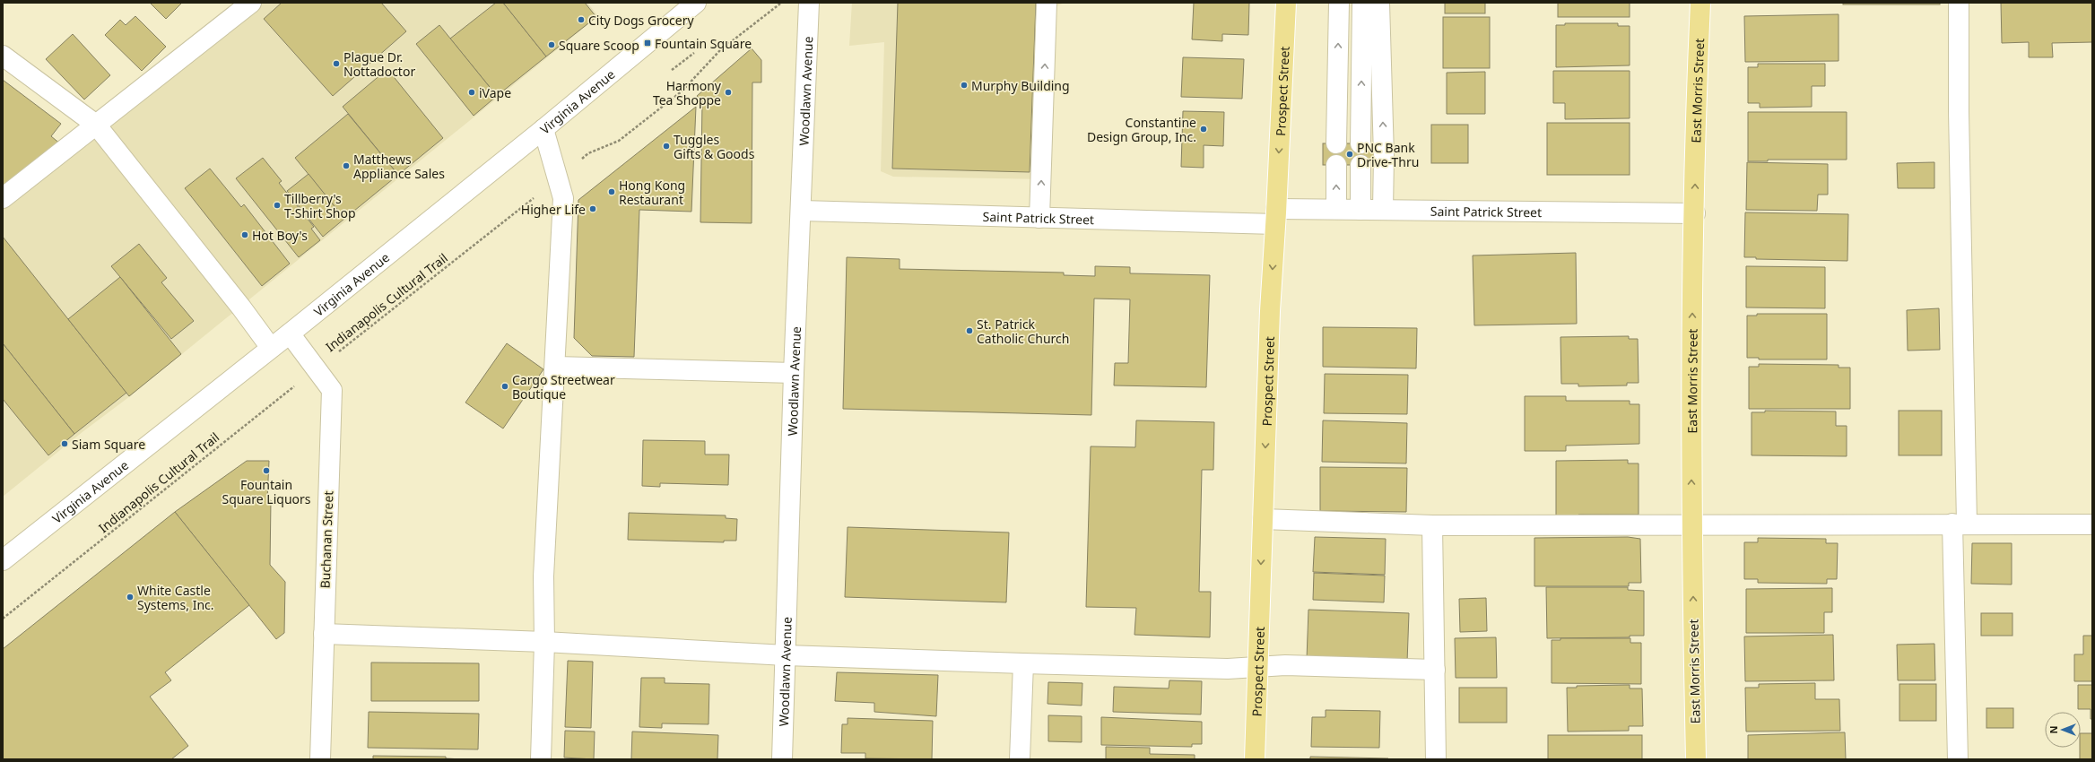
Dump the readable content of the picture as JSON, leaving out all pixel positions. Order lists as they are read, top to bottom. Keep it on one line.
{"streets":{"main road":["Prospect Street","East Morris Street"],"street":["Woodlawn Avenue","Virginia Avenue","Saint Patrick Street","Buchanan Street"],"path":["Indianapolis Cultural Trail"]},"crossings":[["Woodlawn Avenue","Saint Patrick Street"],["Prospect Street","Saint Patrick Street"],["East Morris Street","Saint Patrick Street"],["Virginia Avenue","Buchanan Street"],["Indianapolis Cultural Trail","Buchanan Street"]],"one_way":["Prospect Street","East Morris Street"],"places":{"other":["City Dogs Grocery","Square Scoop","Plague Dr. Nottadoctor","Murphy Building","iVape","Harmony Tea Shoppe","Constantine Design Group, Inc.","Tuggles Gifts & Goods","PNC Bank Drive-Thru","Matthews Appliance Sales","Hong Kong Restaurant","Tillberry's T-Shirt Shop","Higher Life","Hot Boy's","St. Patrick Catholic Church","Cargo Streetwear Boutique","Siam Square","Fountain Square Liquors","White Castle Systems, Inc."],"transit":["Fountain Square"]},"north":"left"}
